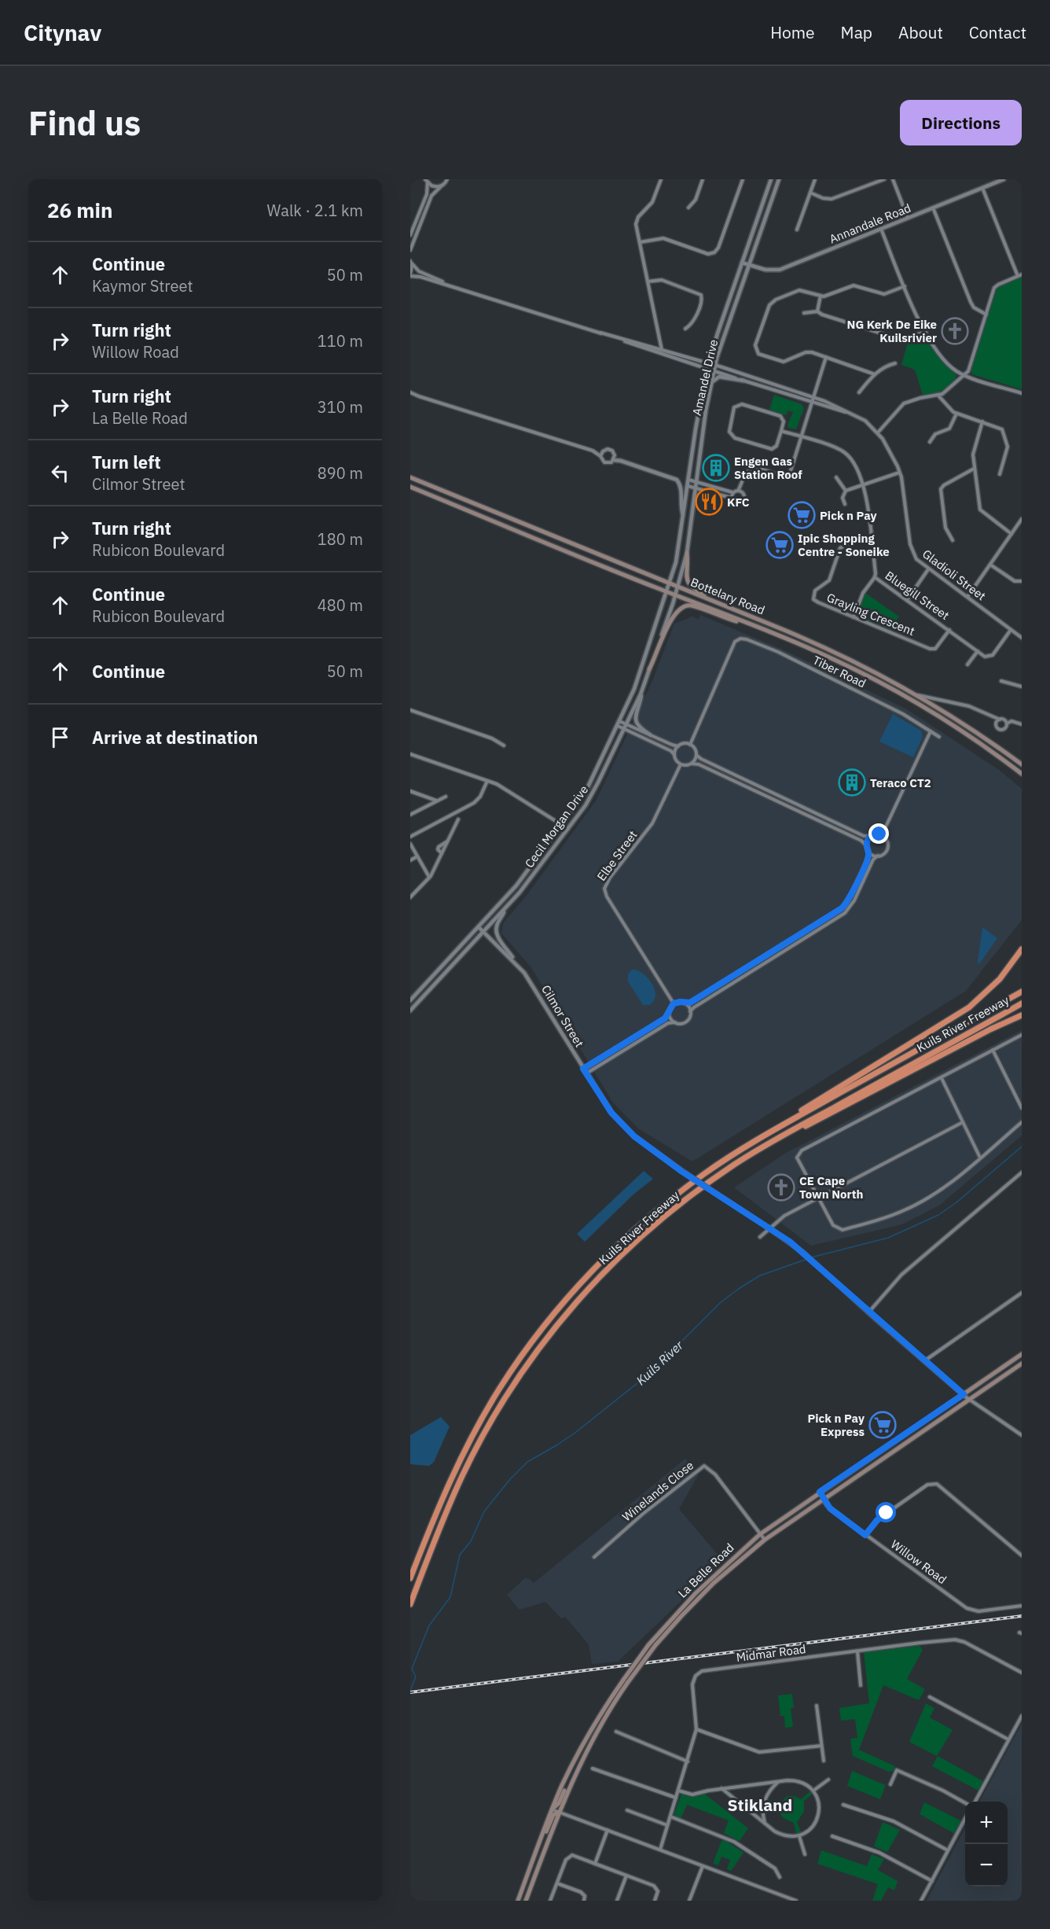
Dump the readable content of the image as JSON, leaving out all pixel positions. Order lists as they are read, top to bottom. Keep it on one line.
{"streets":{"highway":["Kuils River Freeway"],"main road":["Bottelary Road","La Belle Road"],"street":["Annandale Road","Amandel Drive","Gladioli Street","Bluegill Street","Grayling Crescent","Tiber Road","Cecil Morgan Drive","Elbe Street","Cilmor Street","Winelands Close","Willow Road","Midmar Road"]},"crossings":[["Annandale Road","Amandel Drive"],["Amandel Drive","Gladioli Street"],["Amandel Drive","Bottelary Road"],["Amandel Drive","Cecil Morgan Drive"],["Bluegill Street","Grayling Crescent"],["Bottelary Road","Cecil Morgan Drive"],["Tiber Road","Elbe Street"],["Cecil Morgan Drive","Cilmor Street"],["Cilmor Street","La Belle Road"],["Winelands Close","La Belle Road"],["Willow Road","La Belle Road"]],"districts":["Stikland"],"water":["Kuils River"],"places":{"church":["NG Kerk De Eike Kuilsrivier","CE Cape Town North"],"building":["Engen Gas Station Roof","Teraco CT2"],"restaurant":["KFC"],"supermarket":["Pick n Pay","Ipic Shopping Centre - Soneike","Pick n Pay Express"]},"page":{"header":"Citynav","nav":["Home","Map","About","Contact"],"buttons":"Directions","title":"Find us","heading":["26 min","Walk · 2.1 km"],"list":[["Continue","Kaymor Street","50 m"],["Turn right","Willow Road","110 m"],["Turn right","La Belle Road","310 m"],["Turn left","Cilmor Street","890 m"],["Turn right","Rubicon Boulevard","180 m"],["Continue","Rubicon Boulevard","480 m"],["Continue","50 m"],"Arrive at destination"],"map_buttons":["+","−"]}}
